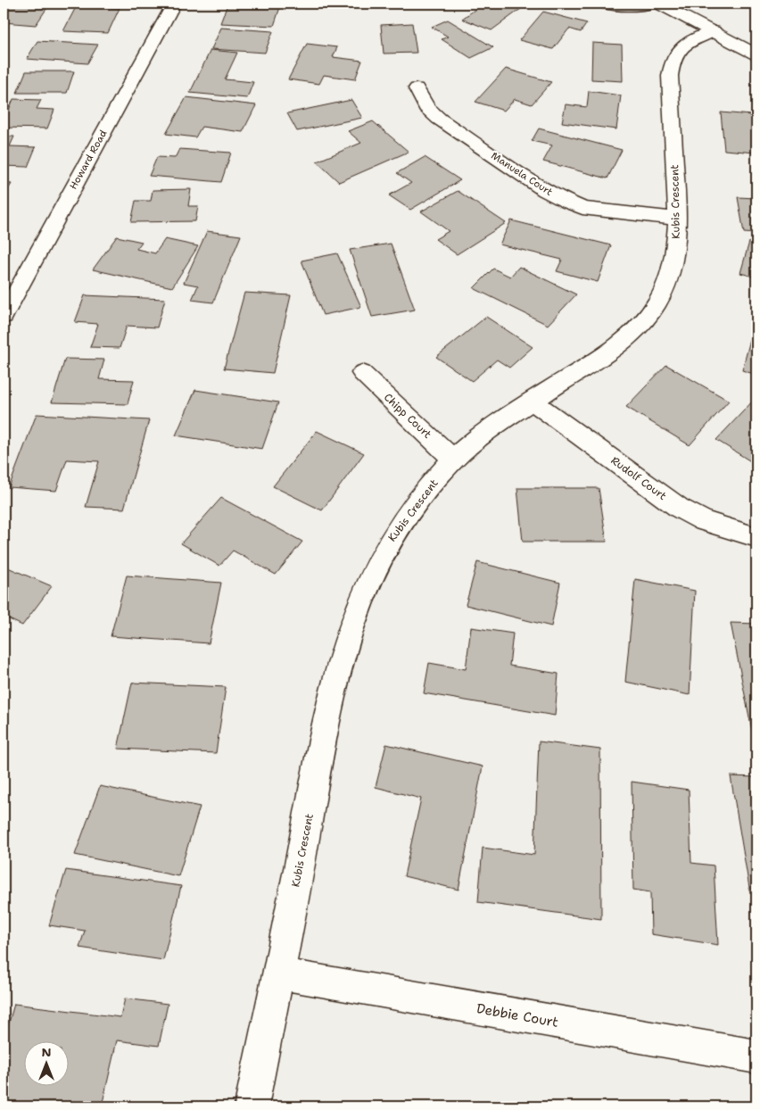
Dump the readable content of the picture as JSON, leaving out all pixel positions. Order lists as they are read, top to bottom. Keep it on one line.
{"streets":{"street":["Howard Road","Manuela Court","Kubis Crescent","Chipp Court","Rudolf Court","Debbie Court"]},"crossings":[["Manuela Court","Kubis Crescent"],["Kubis Crescent","Chipp Court"],["Kubis Crescent","Rudolf Court"],["Kubis Crescent","Debbie Court"]],"north":"top"}
